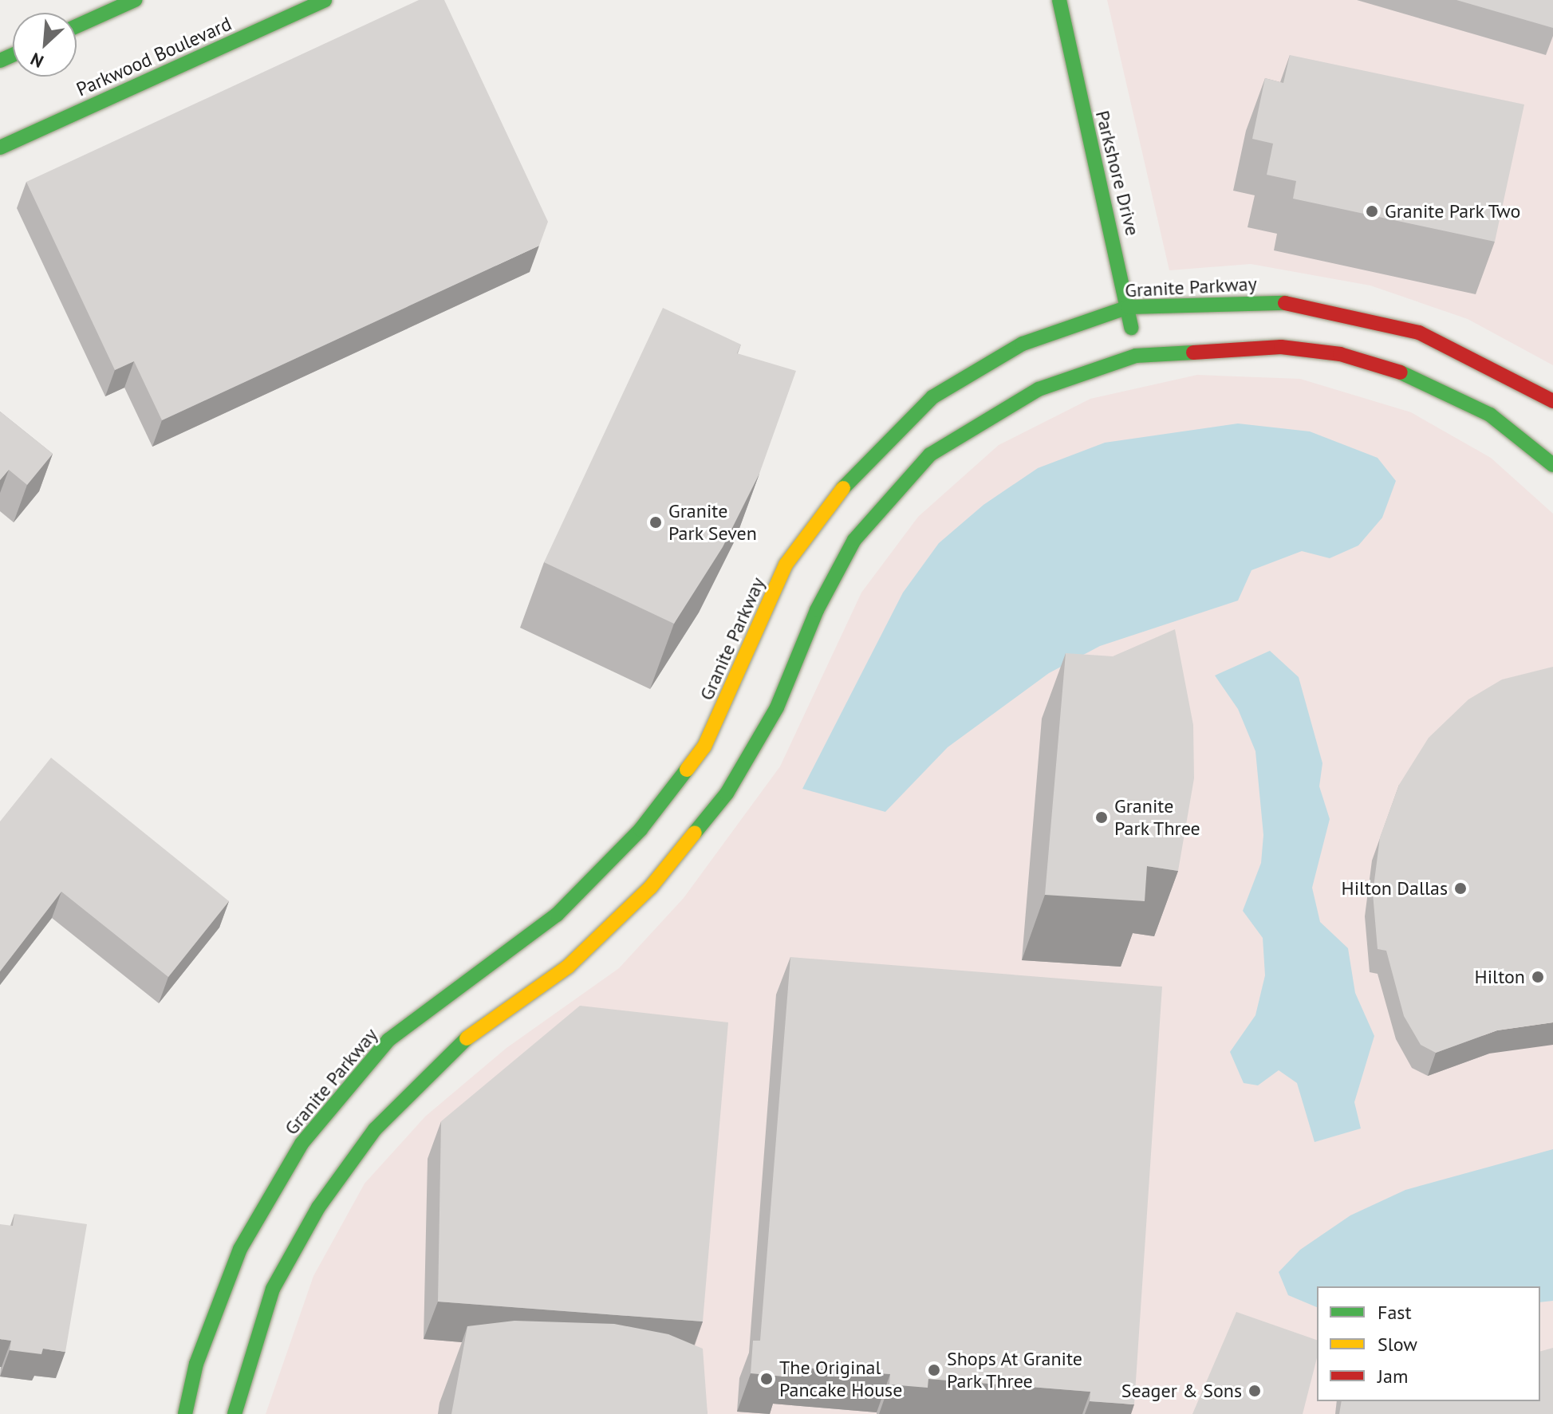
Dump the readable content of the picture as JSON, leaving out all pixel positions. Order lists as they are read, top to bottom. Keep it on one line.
{"streets":{"street":["Parkwood Boulevard","Parkshore Drive","Granite Parkway"]},"crossings":[["Parkshore Drive","Granite Parkway"]],"places":["Granite Park Two","Granite Park Seven","Granite Park Three","Hilton Dallas","Hilton","Shops At Granite Park Three","The Original Pancake House","Seager & Sons"],"legend":["Fast","Slow","Jam"],"north":"bottom left"}
